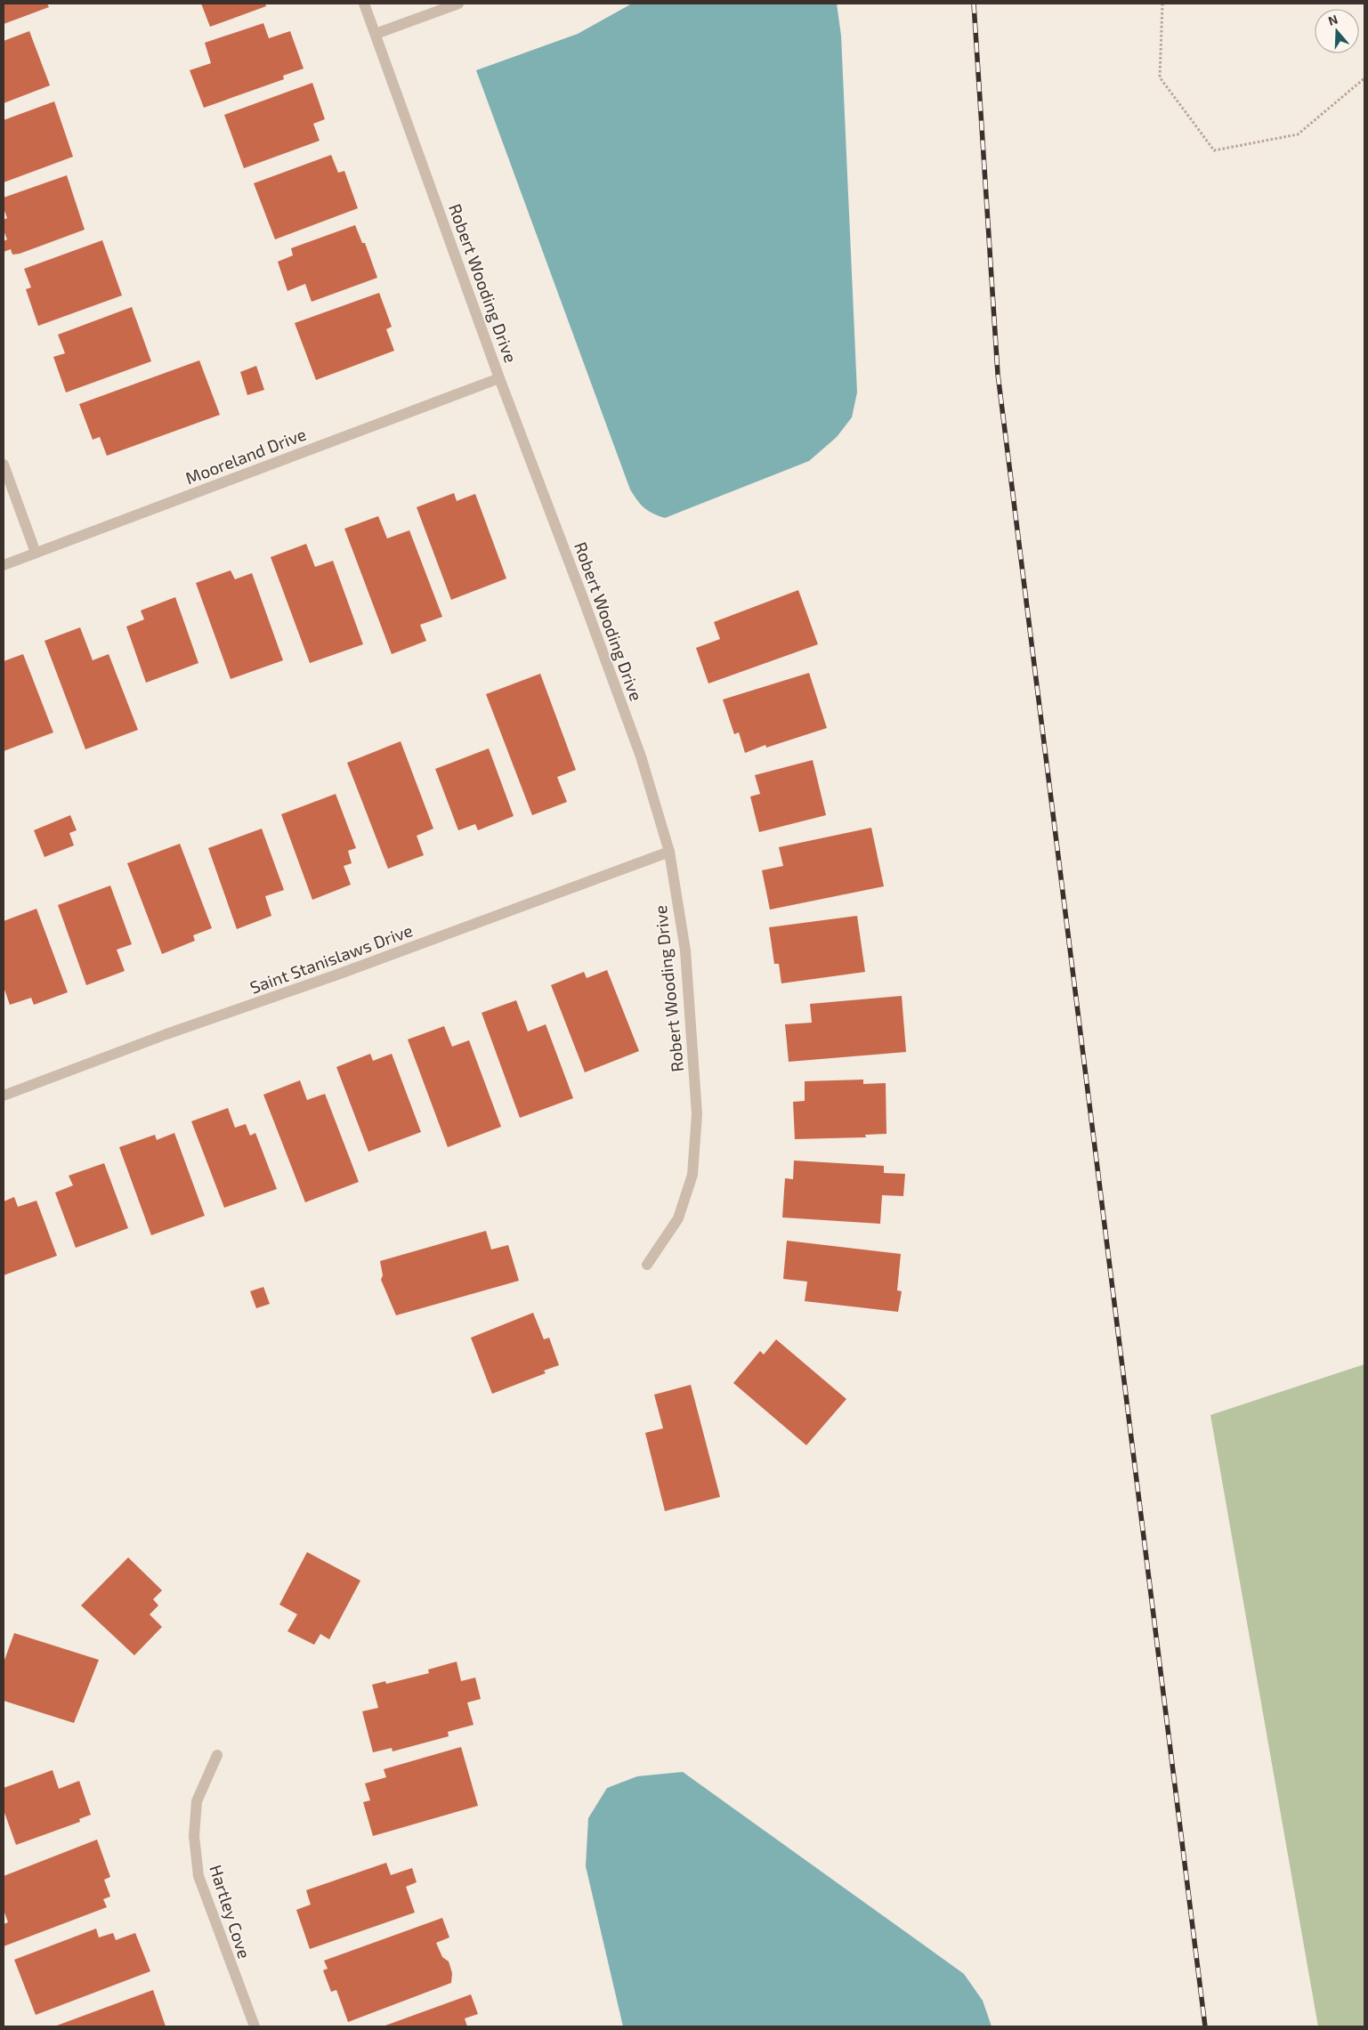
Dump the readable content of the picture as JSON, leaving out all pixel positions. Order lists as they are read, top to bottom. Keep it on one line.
{"streets":{"street":["Robert Wooding Drive","Mooreland Drive","Saint Stanislaws Drive","Hartley Cove"]},"crossings":[["Robert Wooding Drive","Mooreland Drive"],["Robert Wooding Drive","Saint Stanislaws Drive"]],"north":"top"}
